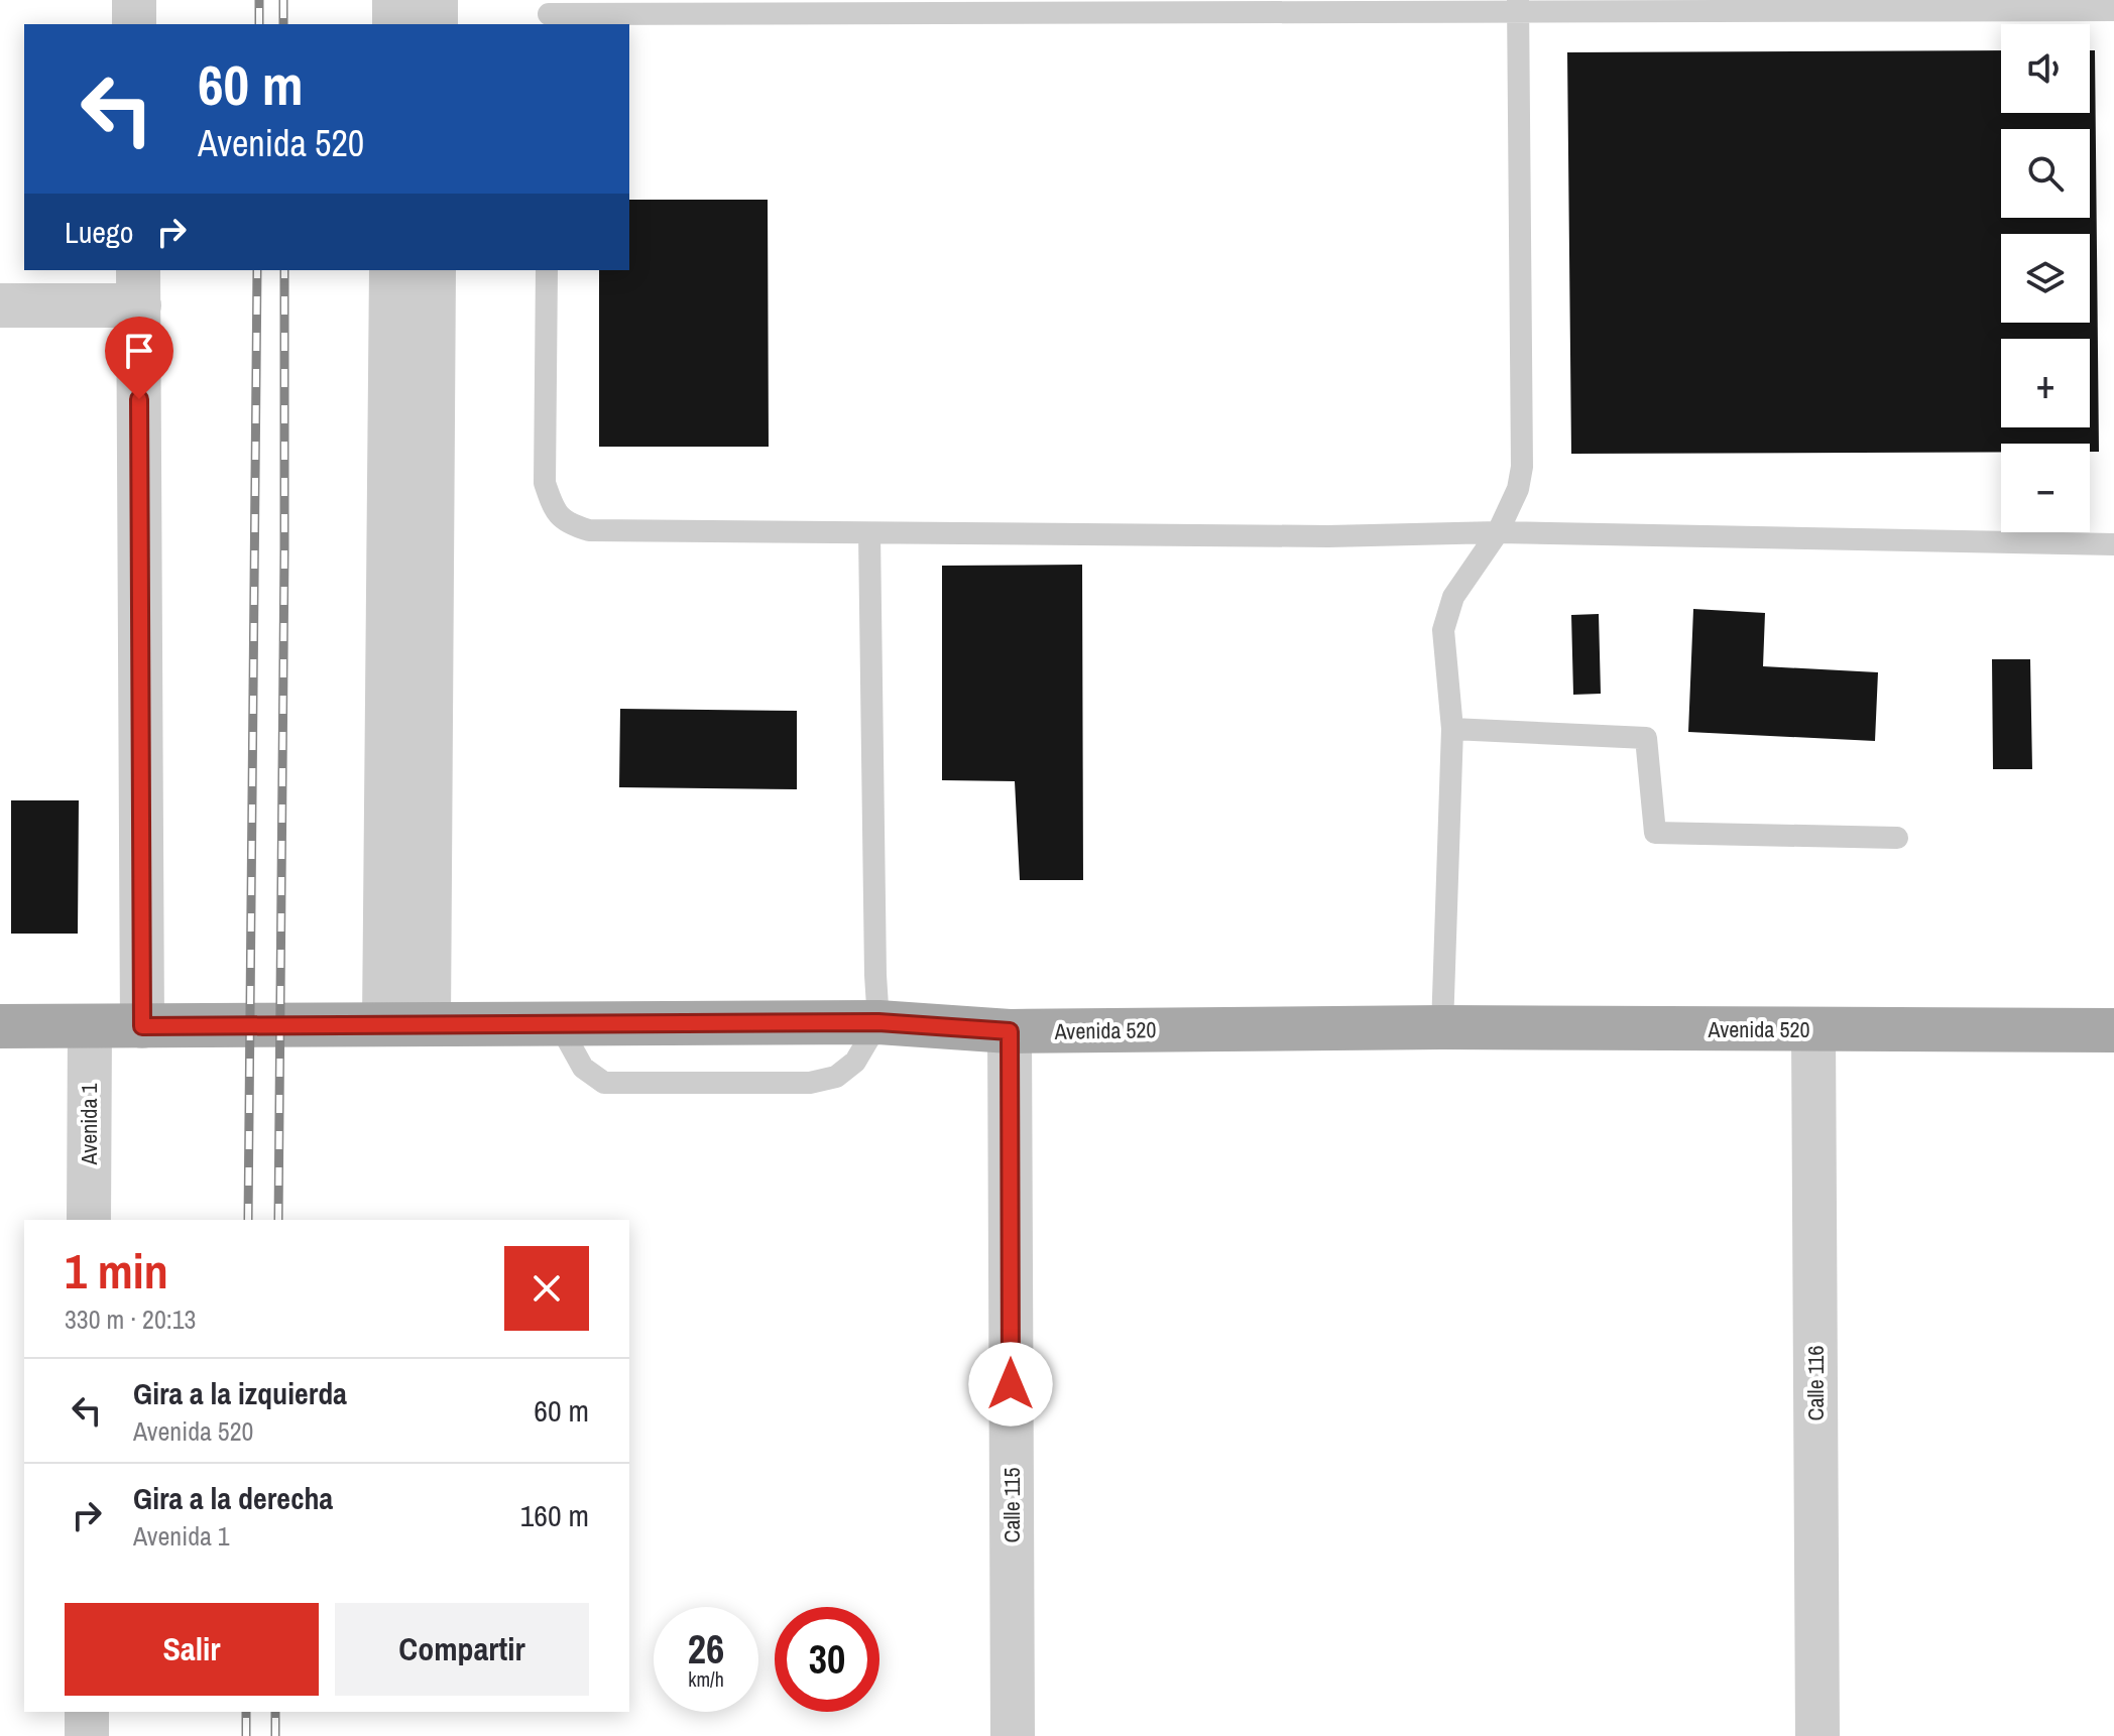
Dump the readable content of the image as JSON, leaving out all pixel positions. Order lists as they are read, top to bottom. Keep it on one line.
{"streets":{"main road":["Avenida 520"],"street":["Avenida 1","Calle 116","Calle 115"]},"crossings":[["Avenida 520","Avenida 1"],["Avenida 520","Calle 116"],["Avenida 520","Calle 115"]],"page":{"map_buttons":["+","−"],"turn":["60 m","Avenida 520"],"then":"Luego","heading":["1 min","330 m · 20:13"],"list":[{"name":"Gira a la izquierda","note":"Avenida 520","value":"60 m"},{"name":"Gira a la derecha","note":"Avenida 1","value":"160 m"}],"buttons":["Salir","Compartir"],"speed":"26 km/h","limit":"30"}}
